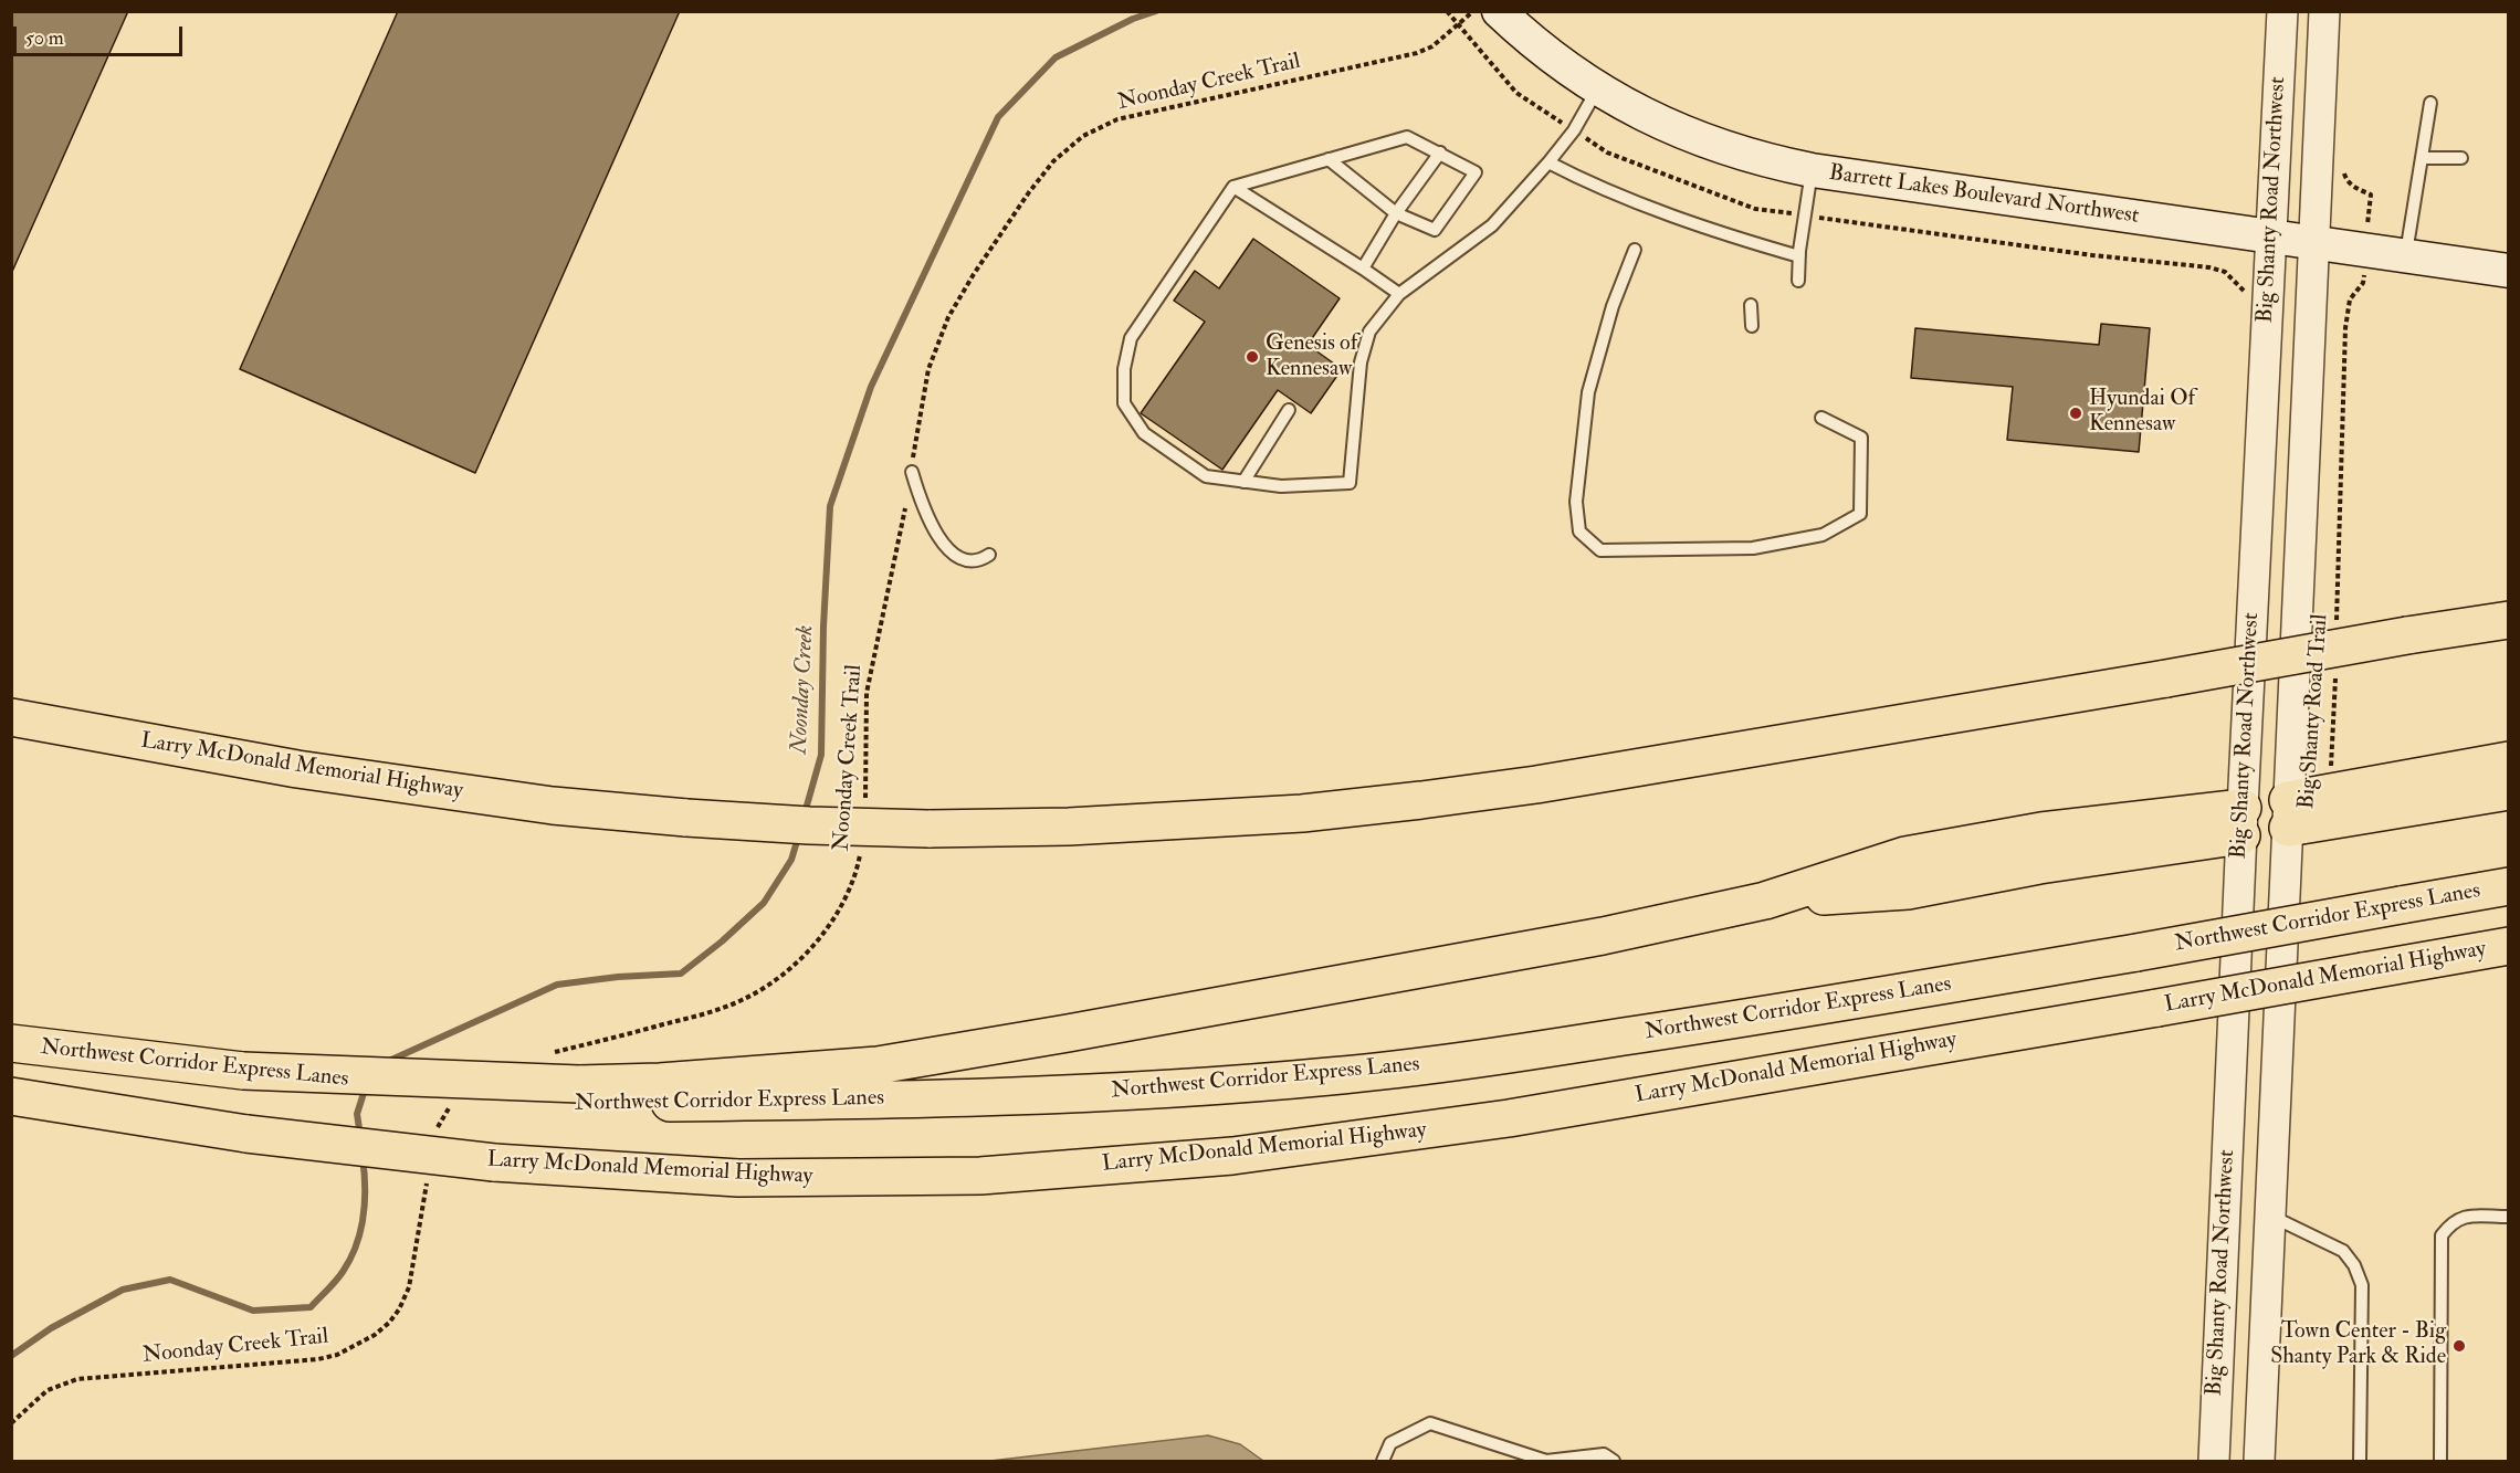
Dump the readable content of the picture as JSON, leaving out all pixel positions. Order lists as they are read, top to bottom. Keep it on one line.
{"streets":{"highway":["Larry McDonald Memorial Highway","Northwest Corridor Express Lanes"],"main road":["Barrett Lakes Boulevard Northwest"],"street":["Big Shanty Road Northwest"],"path":["Noonday Creek Trail","Big Shanty Road Trail"]},"crossings":[["Barrett Lakes Boulevard Northwest","Big Shanty Road Northwest"]],"water":["Noonday Creek"],"places":["Genesis of Kennesaw","Hyundai Of Kennesaw","Town Center - Big Shanty Park & Ride"],"scale_bar":"50 m"}
